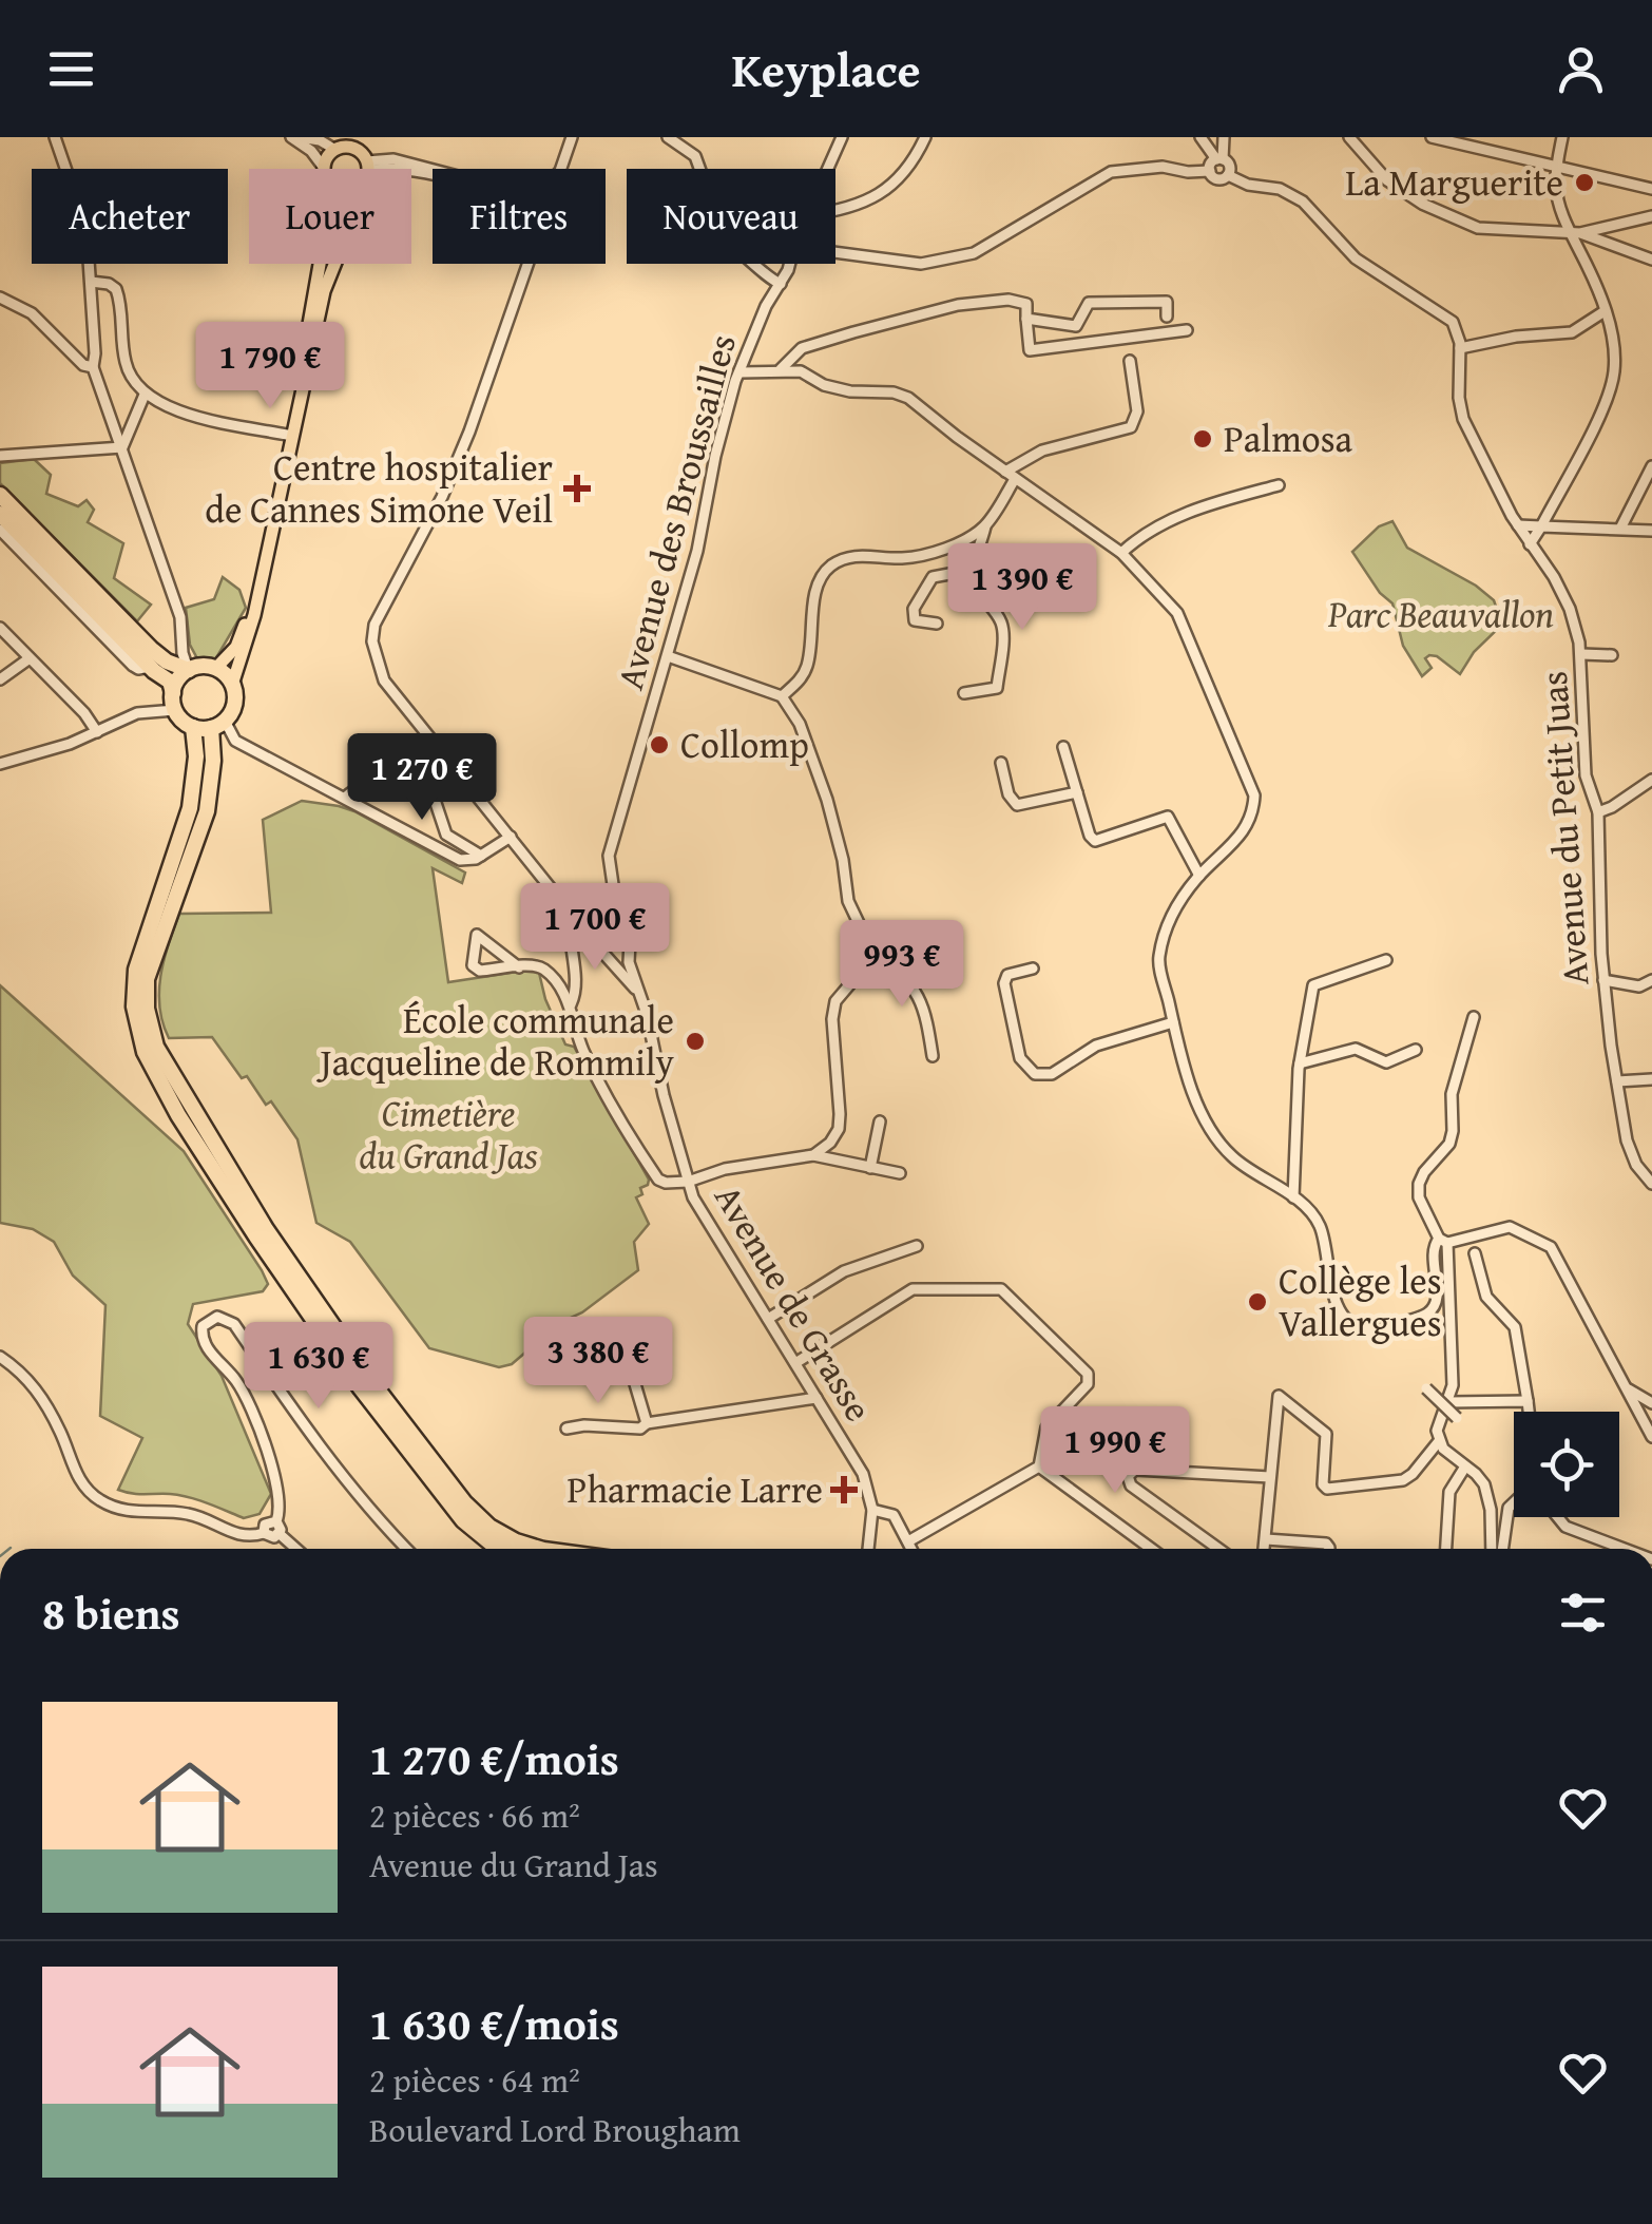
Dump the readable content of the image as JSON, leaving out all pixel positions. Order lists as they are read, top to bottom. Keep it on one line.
{"streets":{"street":["Avenue des Broussailles","Avenue du Petit Juas","Avenue de Grasse"]},"crossings":[["Avenue des Broussailles","Avenue de Grasse"]],"parks":["Parc Beauvallon","Cimetière du Grand Jas"],"places":{"other":["La Marguerite","Palmosa","Collomp","École communale Jacqueline de Rommily","Collège les Vallergues"],"health":["Centre hospitalier de Cannes Simone Veil","Pharmacie Larre"]},"page":{"header":"Keyplace","chip":["Acheter","Louer","Filtres","Nouveau"],"price":["1 790 €","1 390 €","1 270 €","1 700 €","993 €","3 380 €","1 630 €","1 990 €"],"heading":"8 biens","list":[{"name":"1 270 €/mois","note":"2 pièces · 66 m² · Avenue du Grand Jas"},{"name":"1 630 €/mois","note":"2 pièces · 64 m² · Boulevard Lord Brougham"}]}}
